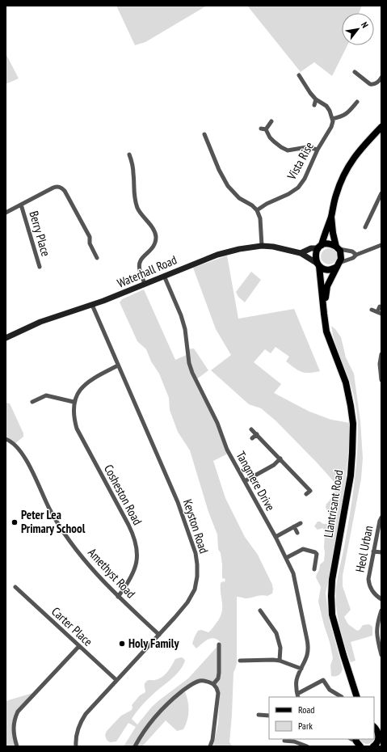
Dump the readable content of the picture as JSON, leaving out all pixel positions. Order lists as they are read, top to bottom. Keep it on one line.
{"streets":{"main road":["Llantrisant Road"],"street":["Vista Rise","Berry Place","Waterhall Road","Tangmere Drive","Cosheston Road","Keyston Road","Heol Urban","Amethyst Road","Carter Place"]},"crossings":[["Waterhall Road","Tangmere Drive"],["Waterhall Road","Llantrisant Road"],["Waterhall Road","Keyston Road"],["Cosheston Road","Amethyst Road"],["Keyston Road","Amethyst Road"],["Keyston Road","Carter Place"]],"places":["Peter Lea Primary School","Holy Family"],"legend":["Road","Park"],"north":"top right"}
